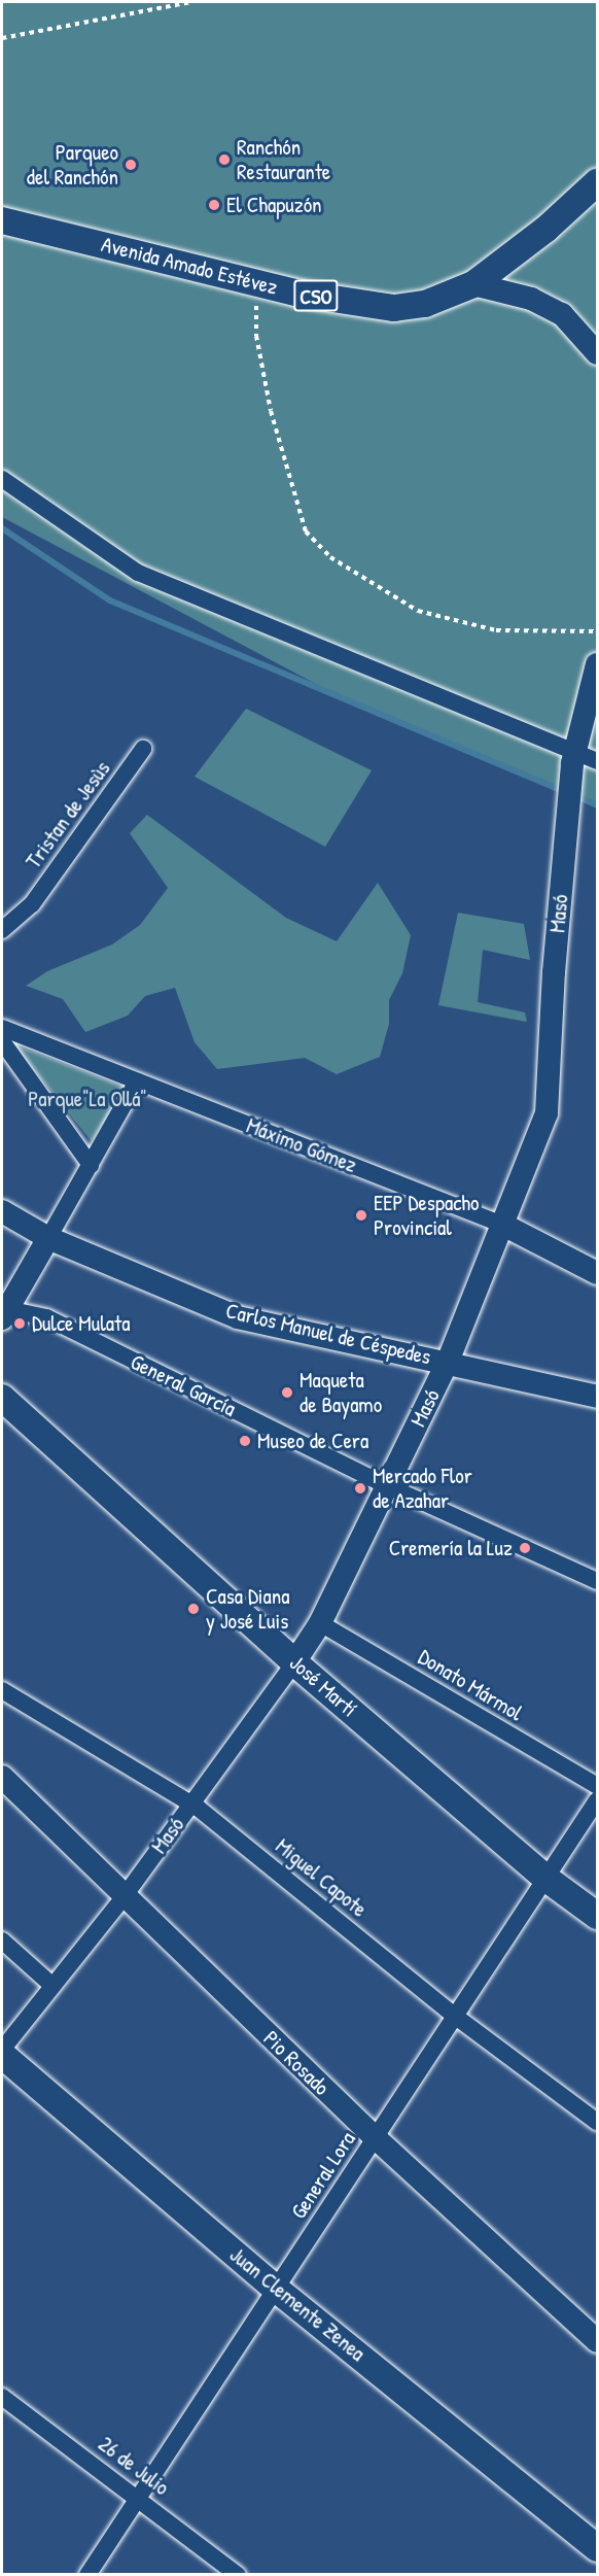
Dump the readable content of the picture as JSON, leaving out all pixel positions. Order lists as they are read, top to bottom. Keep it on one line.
{"streets":{"main road":["Avenida Amado Estévez","CSO","José Martí","Juan Clemente Zenea"],"street":["Tristan de Jesùs","Masó","Máximo Gómez","Carlos Manuel de Céspedes","General García","Donato Mármol","Miguel Capote","Pio Rosado","General Lora","26 de Julio"]},"crossings":[["Masó","Máximo Gómez"],["Masó","Carlos Manuel de Céspedes"],["Masó","General García"],["Masó","Donato Mármol"],["Masó","José Martí"],["Masó","Miguel Capote"],["Masó","Pio Rosado"],["José Martí","General Lora"],["Miguel Capote","General Lora"],["Pio Rosado","General Lora"],["General Lora","Juan Clemente Zenea"],["General Lora","26 de Julio"]],"parks":["Parque\"La Ollá\""],"places":["Ranchón Restaurante","Parqueo del Ranchón","El Chapuzón","EEP Despacho Provincial","Dulce Mulata","Maqueta de Bayamo","Museo de Cera","Mercado Flor de Azahar","Cremería la Luz","Casa Diana y José Luis"]}
